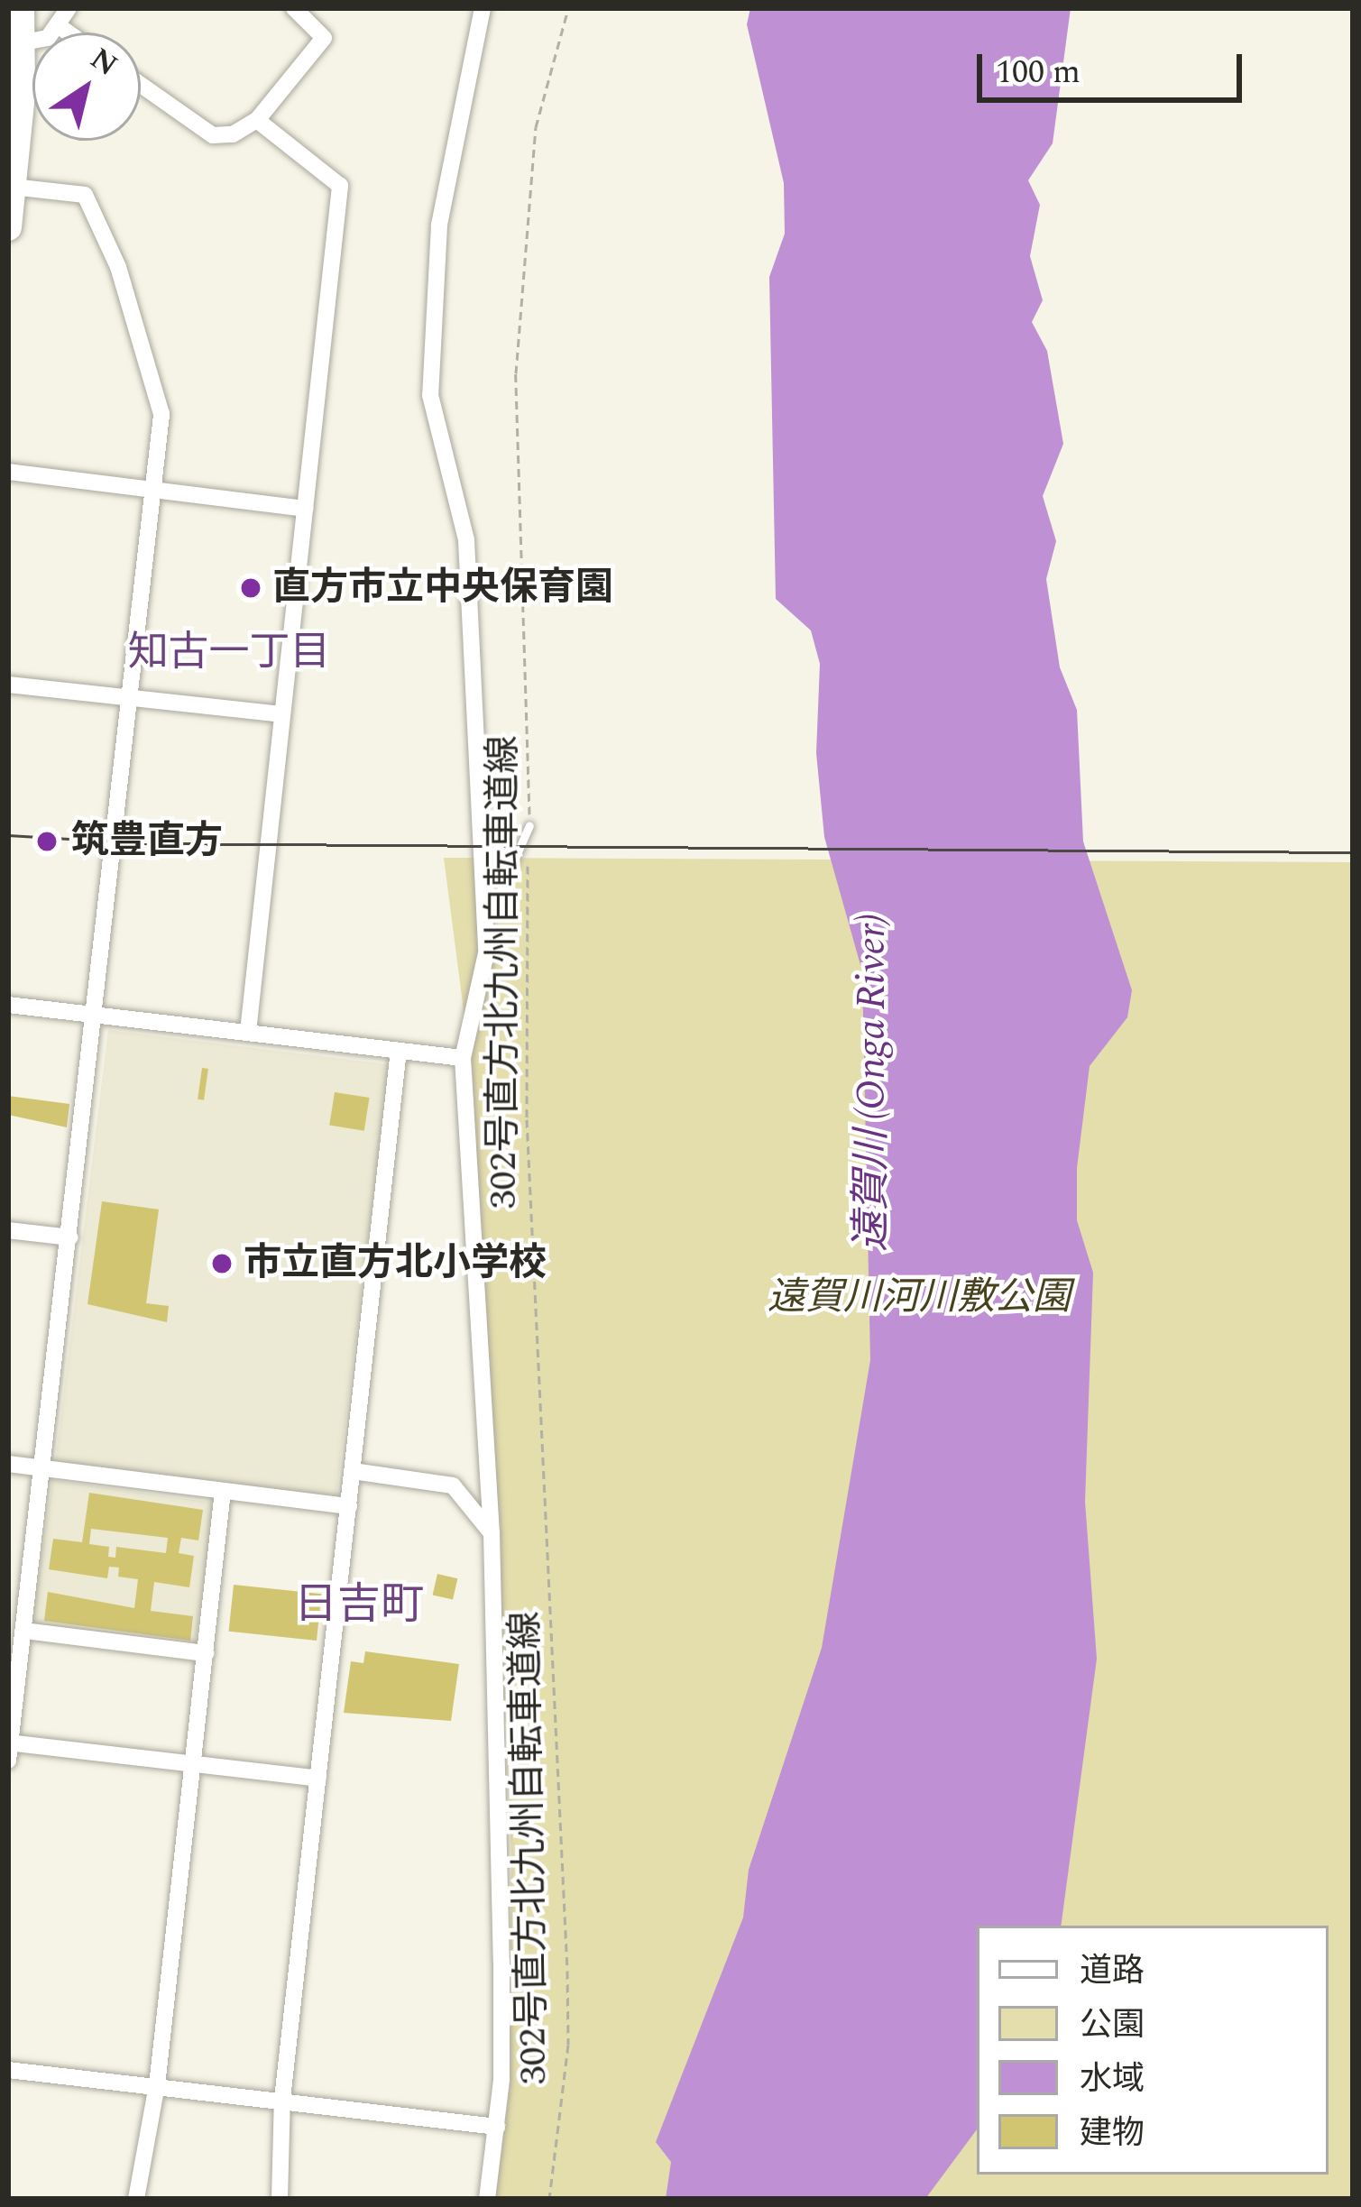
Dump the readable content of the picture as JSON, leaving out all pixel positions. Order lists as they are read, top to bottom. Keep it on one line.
{"streets":{"path":["302号直方北九州自転車道線"]},"districts":["知古一丁目","日吉町"],"water":["遠賀川 (Onga River)"],"parks":["遠賀川河川敷公園"],"places":["直方市立中央保育園","筑豊直方","市立直方北小学校"],"legend":["道路","公園","水域","建物"],"scale_bar":"100 m","north":"top right"}
